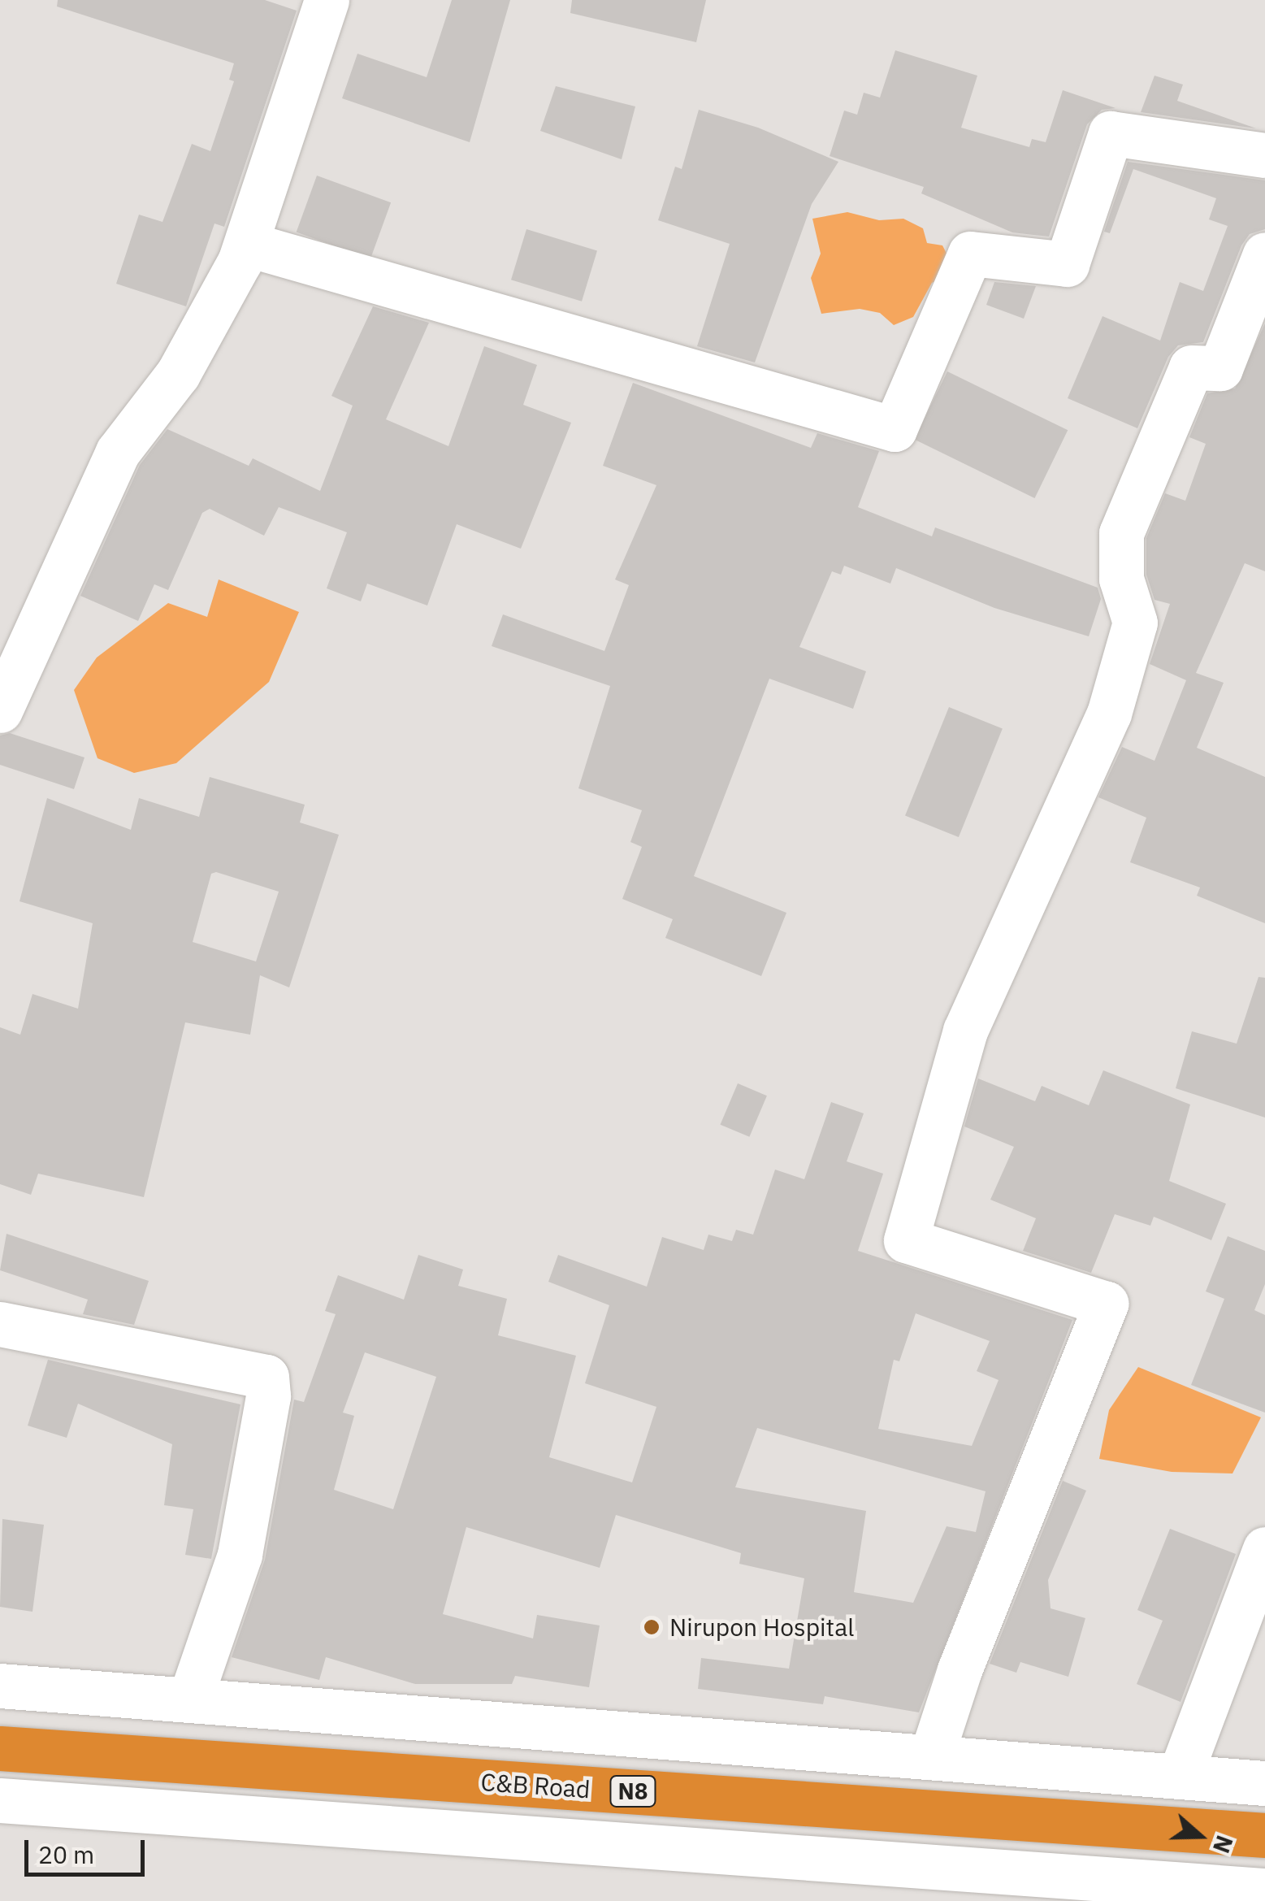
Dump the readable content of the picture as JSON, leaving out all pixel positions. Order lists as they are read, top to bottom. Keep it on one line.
{"streets":{"highway":["C&B Road","N8"]},"places":["Nirupon Hospital"],"scale_bar":"20 m","north":"right"}
